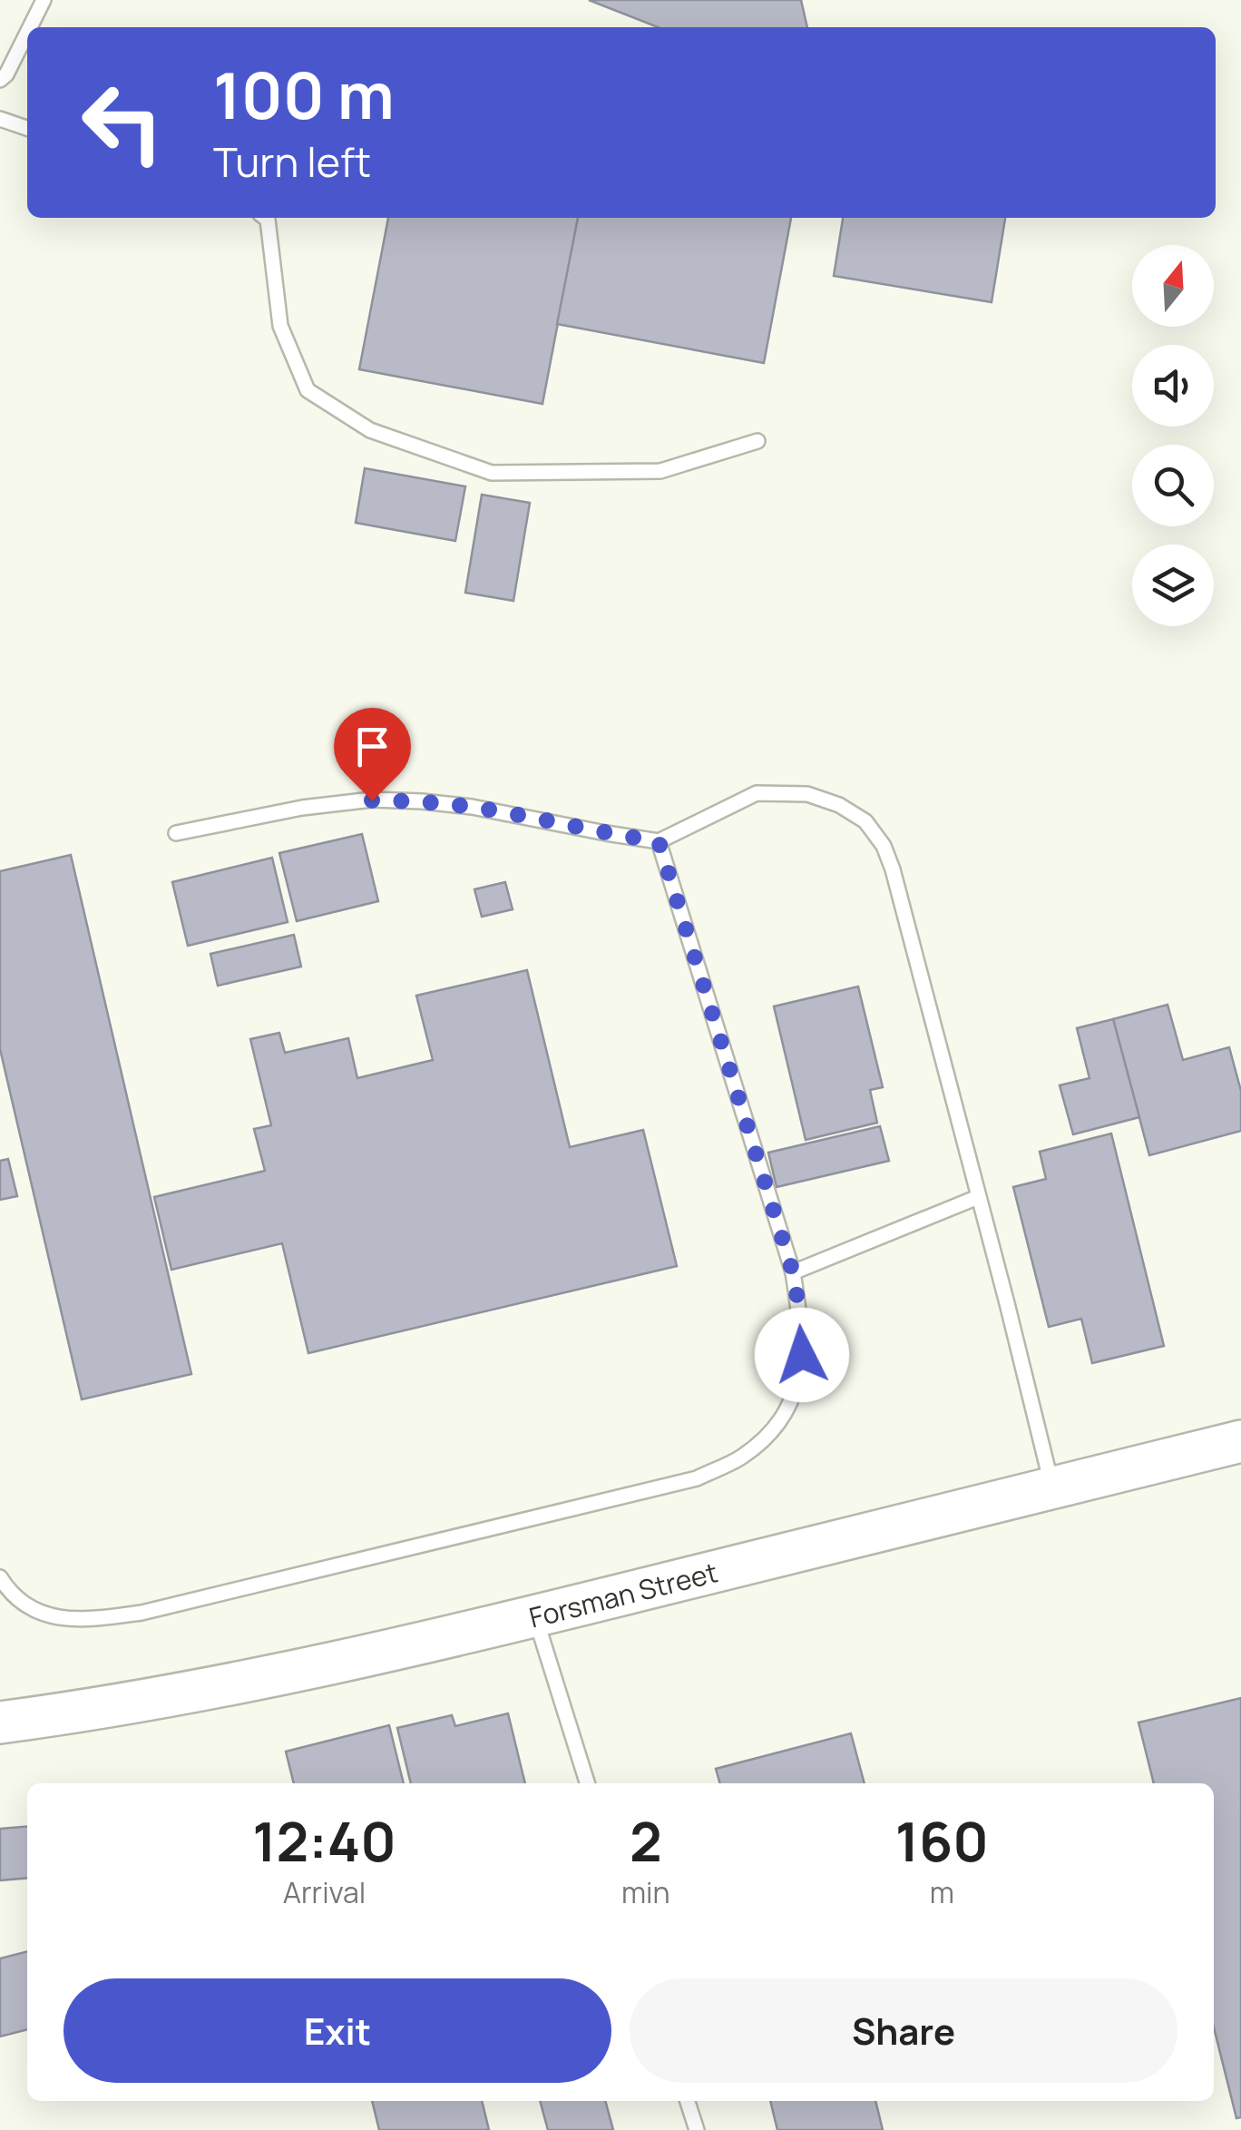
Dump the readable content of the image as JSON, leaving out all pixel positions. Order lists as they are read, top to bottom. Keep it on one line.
{"streets":{"street":["Forsman Street"]},"north":"top","page":{"turn":["100 m","Turn left"],"eta":["12:40","Arrival","2","min","160","m"],"buttons":["Exit","Share"]}}
